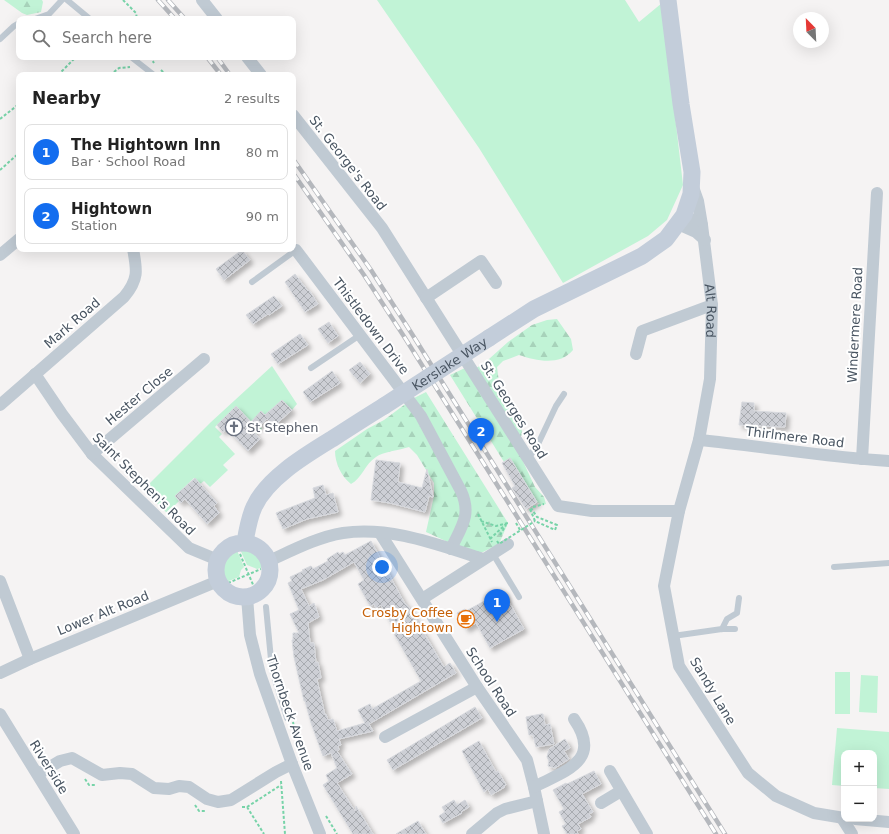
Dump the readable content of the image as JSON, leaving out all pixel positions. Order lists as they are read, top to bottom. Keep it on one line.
{"streets":{"street":["St. George's Road","Alt Road","Mark Road","Windermere Road","Thistledown Drive","Kerslake Way","Hester Close","St. Georges Road","Thirlmere Road","Saint Stephen's Road","Lower Alt Road","School Road","Sandy Lane","Thornbeck Avenue","Riverside"]},"crossings":[["St. George's Road","St. Georges Road"],["Alt Road","St. Georges Road"],["Alt Road","Thirlmere Road"],["Alt Road","Sandy Lane"],["Mark Road","Saint Stephen's Road"],["Windermere Road","Thirlmere Road"],["Hester Close","Saint Stephen's Road"],["St. Georges Road","Sandy Lane"]],"places":{"church":["St Stephen"],"cafe":["Crosby Coffee Hightown"]},"north":"top left","page":{"search":"Search here","heading":["Nearby","2 results"],"list":[{"mark":"1","name":"The Hightown Inn","note":"Bar · School Road","value":"80 m"},{"mark":"2","name":"Hightown","note":"Station","value":"90 m"}],"pins":["2","1"],"map_buttons":["+","−"]}}
